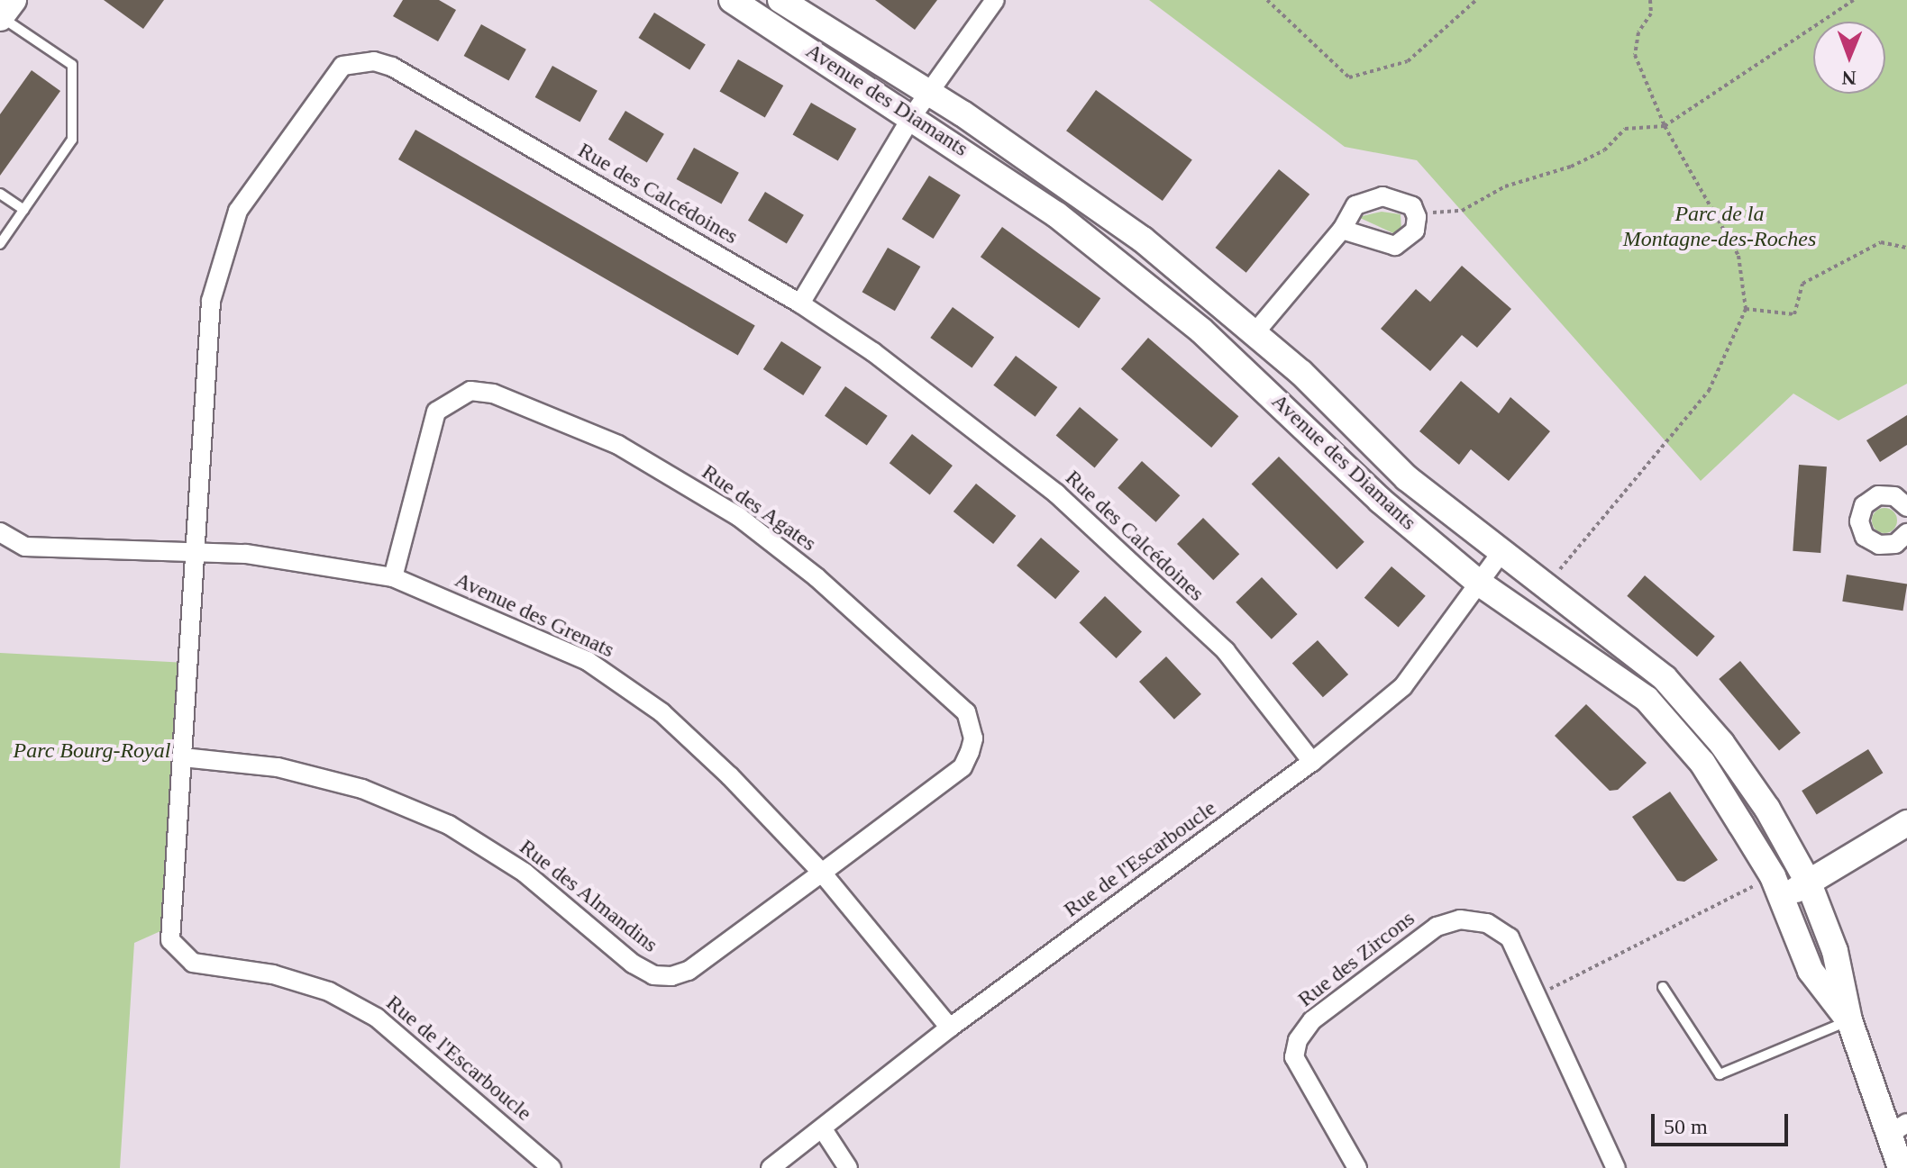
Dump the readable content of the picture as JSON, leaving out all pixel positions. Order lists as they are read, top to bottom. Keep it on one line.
{"streets":{"street":["Avenue des Diamants","Rue des Calcédoines","Rue des Agates","Avenue des Grenats","Rue de l'Escarboucle","Rue des Almandins","Rue des Zircons"]},"crossings":[["Avenue des Diamants","Rue de l'Escarboucle"],["Rue des Calcédoines","Avenue des Grenats"],["Rue des Calcédoines","Rue de l'Escarboucle"],["Rue des Agates","Avenue des Grenats"],["Rue des Agates","Rue des Almandins"],["Avenue des Grenats","Rue de l'Escarboucle"],["Avenue des Grenats","Rue des Almandins"],["Rue de l'Escarboucle","Rue des Almandins"]],"parks":["Parc de la Montagne-des-Roches","Parc Bourg-Royal"],"scale_bar":"50 m","north":"bottom"}
